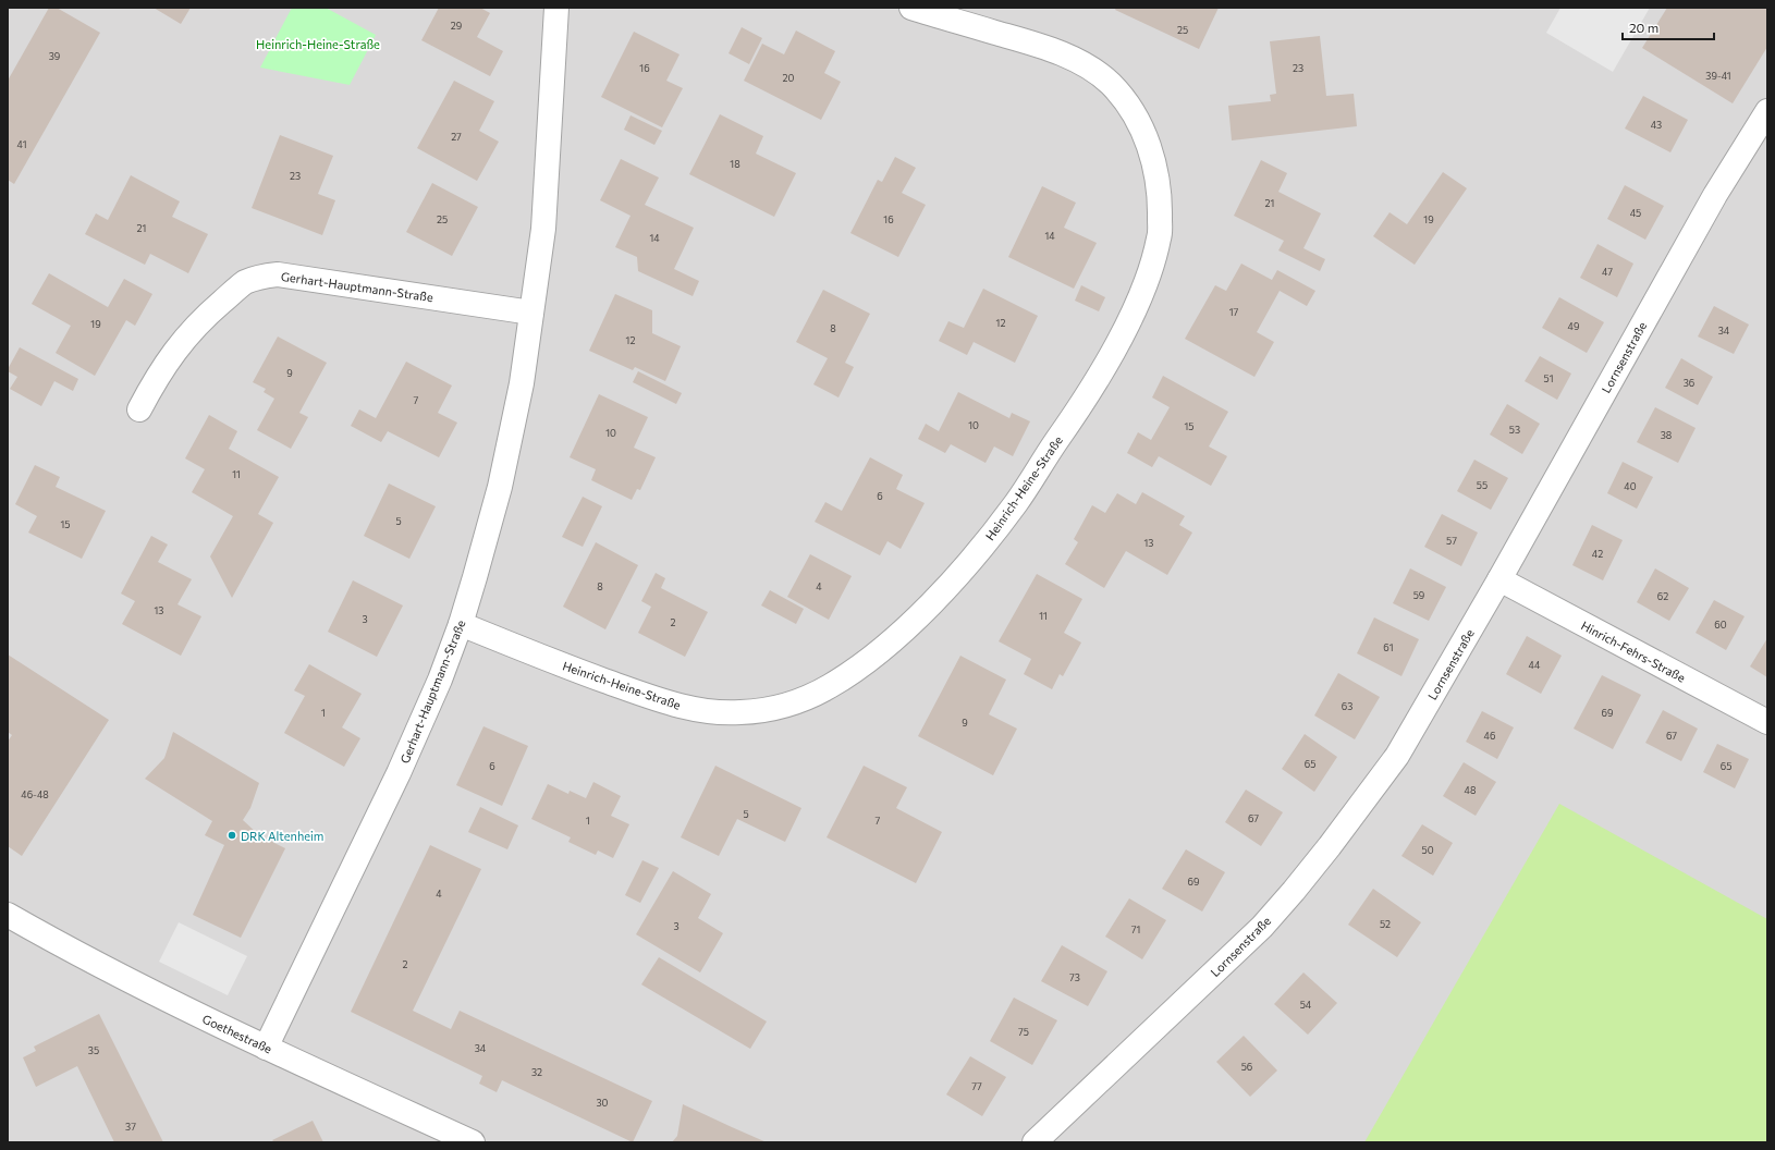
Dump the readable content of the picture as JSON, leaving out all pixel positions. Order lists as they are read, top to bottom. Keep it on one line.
{"streets":{"street":["Gerhart-Hauptmann-Straße","Lornsenstraße","Heinrich-Heine-Straße","Hinrich-Fehrs-Straße","Goethestraße"]},"crossings":[["Gerhart-Hauptmann-Straße","Heinrich-Heine-Straße"],["Gerhart-Hauptmann-Straße","Goethestraße"],["Lornsenstraße","Hinrich-Fehrs-Straße"]],"parks":["Heinrich-Heine-Straße"],"places":["DRK Altenheim"],"house_numbers":["29","25","39","16","23","39-41","20","43","27","41","18","23","21","45","25","16","19","21","14","14","47","17","12","19","49","8","34","12","9","51","36","7","10","15","53","10","38","11","55","40","6","5","15","57","13","42","8","4","59","62","13","11","3","2","60","61","44","63","1","69","9","46","67","65","6","65","48","46-48","5","67","1","7","50","69","4","52","3","71","2","73","54","75","34","35","56","32","77","30","37"],"scale_bar":"20 m"}
